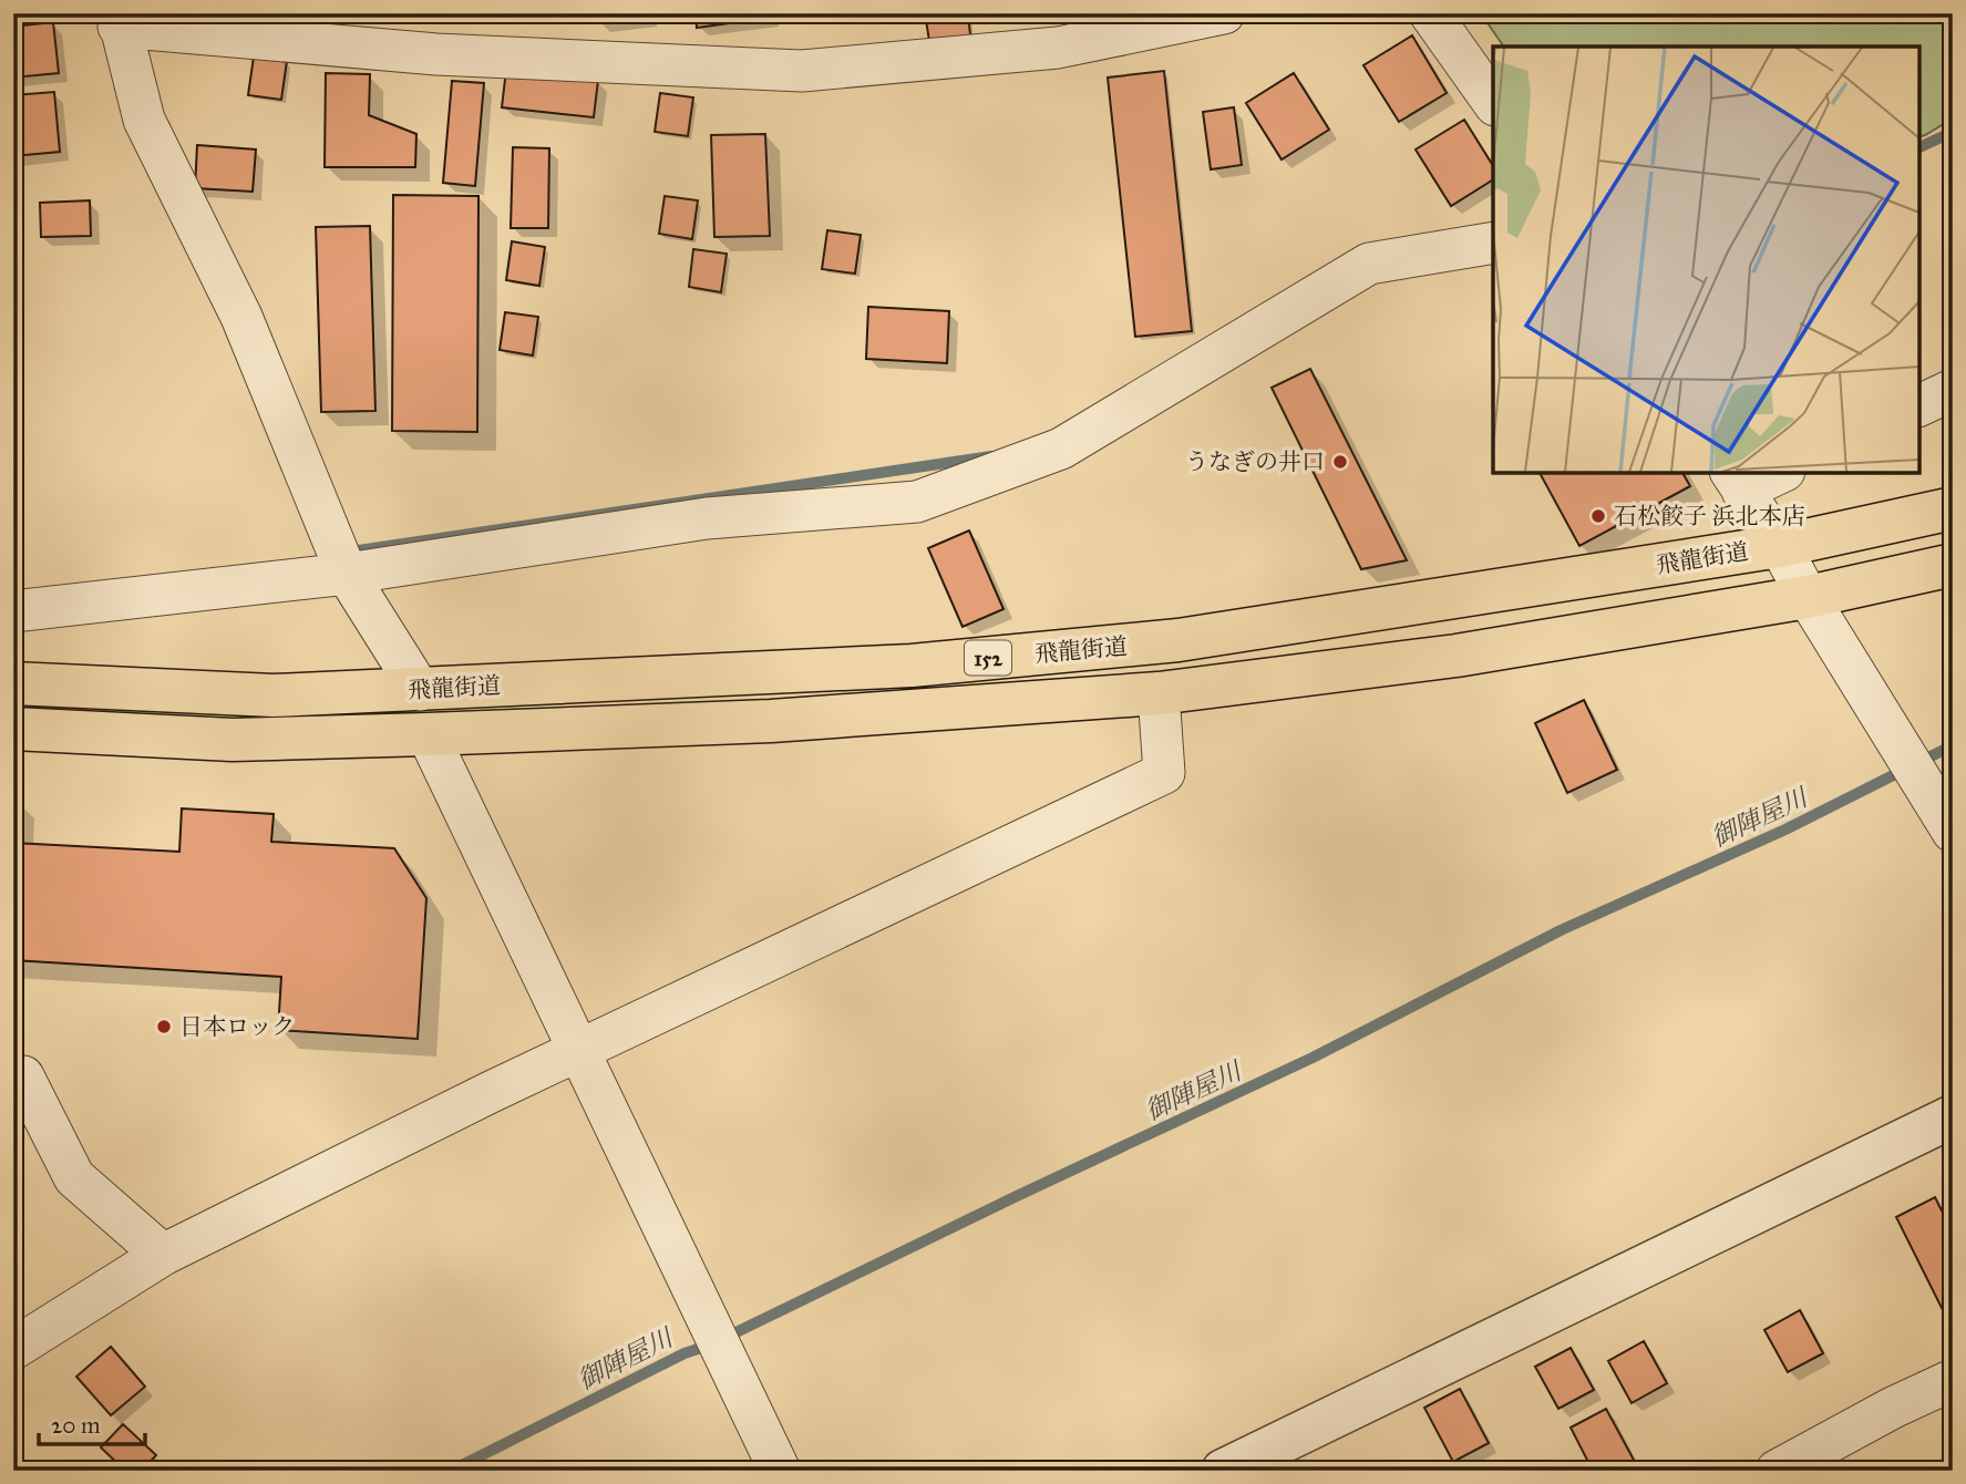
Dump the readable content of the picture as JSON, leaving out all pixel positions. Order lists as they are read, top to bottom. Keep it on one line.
{"streets":{"highway":["飛龍街道","152"]},"water":["御陣屋川"],"places":["うなぎの井口","石松餃子 浜北本店","日本ロック"],"scale_bar":"20 m"}
